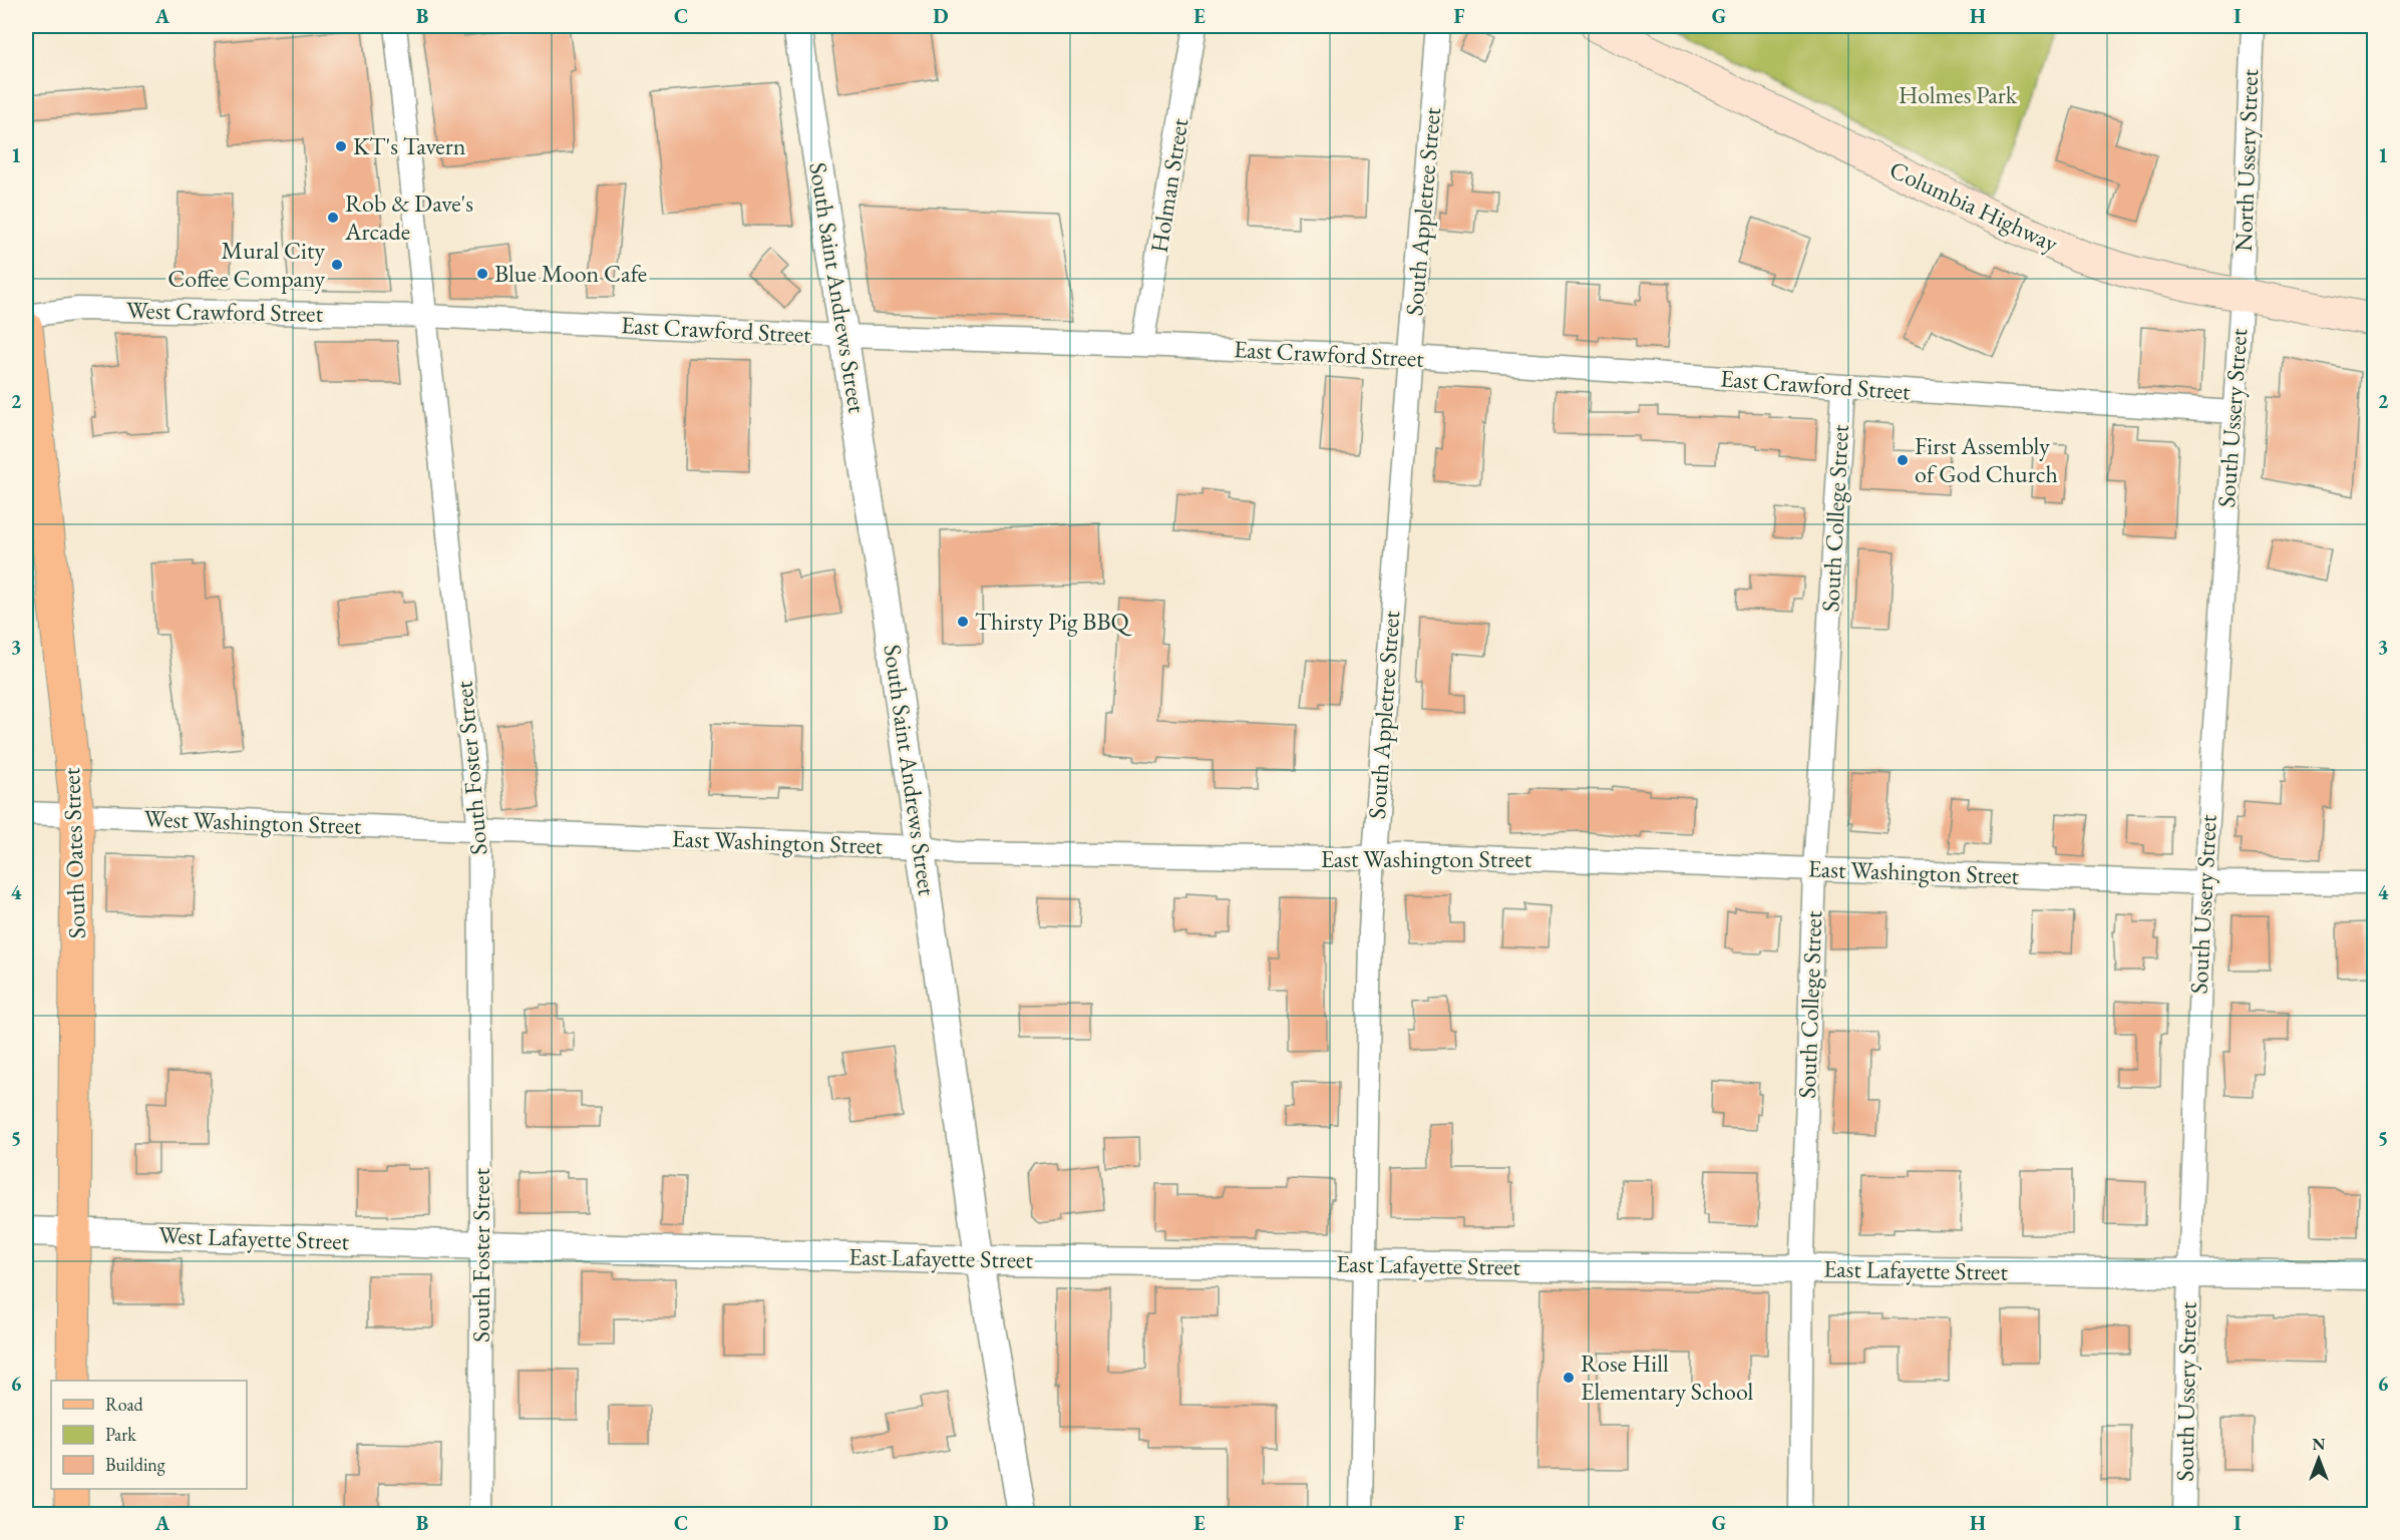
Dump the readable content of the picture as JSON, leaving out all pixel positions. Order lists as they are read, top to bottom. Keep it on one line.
{"streets":{"main road":["Columbia Highway","South Oates Street"],"street":["North Ussery Street","Holman Street","South Appletree Street","South Saint Andrews Street","West Crawford Street","East Crawford Street","South Ussery Street","South College Street","South Foster Street","West Washington Street","East Washington Street","West Lafayette Street","East Lafayette Street"]},"crossings":[["North Ussery Street","Columbia Highway"],["North Ussery Street","South Ussery Street"],["Holman Street","East Crawford Street"],["Columbia Highway","South Ussery Street"],["South Appletree Street","East Crawford Street"],["South Appletree Street","East Washington Street"],["South Appletree Street","East Lafayette Street"],["South Saint Andrews Street","East Crawford Street"],["South Saint Andrews Street","East Washington Street"],["South Saint Andrews Street","East Lafayette Street"],["West Crawford Street","East Crawford Street"],["West Crawford Street","South Foster Street"],["East Crawford Street","South Ussery Street"],["East Crawford Street","South College Street"],["East Crawford Street","South Foster Street"],["South Ussery Street","East Washington Street"],["South Ussery Street","East Lafayette Street"],["South College Street","East Washington Street"],["South College Street","East Lafayette Street"],["South Foster Street","West Washington Street"],["South Foster Street","East Washington Street"],["South Foster Street","West Lafayette Street"],["South Foster Street","East Lafayette Street"],["West Washington Street","East Washington Street"],["West Washington Street","South Oates Street"],["South Oates Street","West Lafayette Street"],["West Lafayette Street","East Lafayette Street"]],"parks":["Holmes Park"],"places":["KT's Tavern","Rob & Dave's Arcade","Mural City Coffee Company","Blue Moon Cafe","First Assembly of God Church","Thirsty Pig BBQ","Rose Hill Elementary School"],"legend":["Road","Park","Building"],"north":"top","grid":{"columns":["A","B","C","D","E","F","G","H","I"],"rows":["1","2","3","4","5","6"]}}
